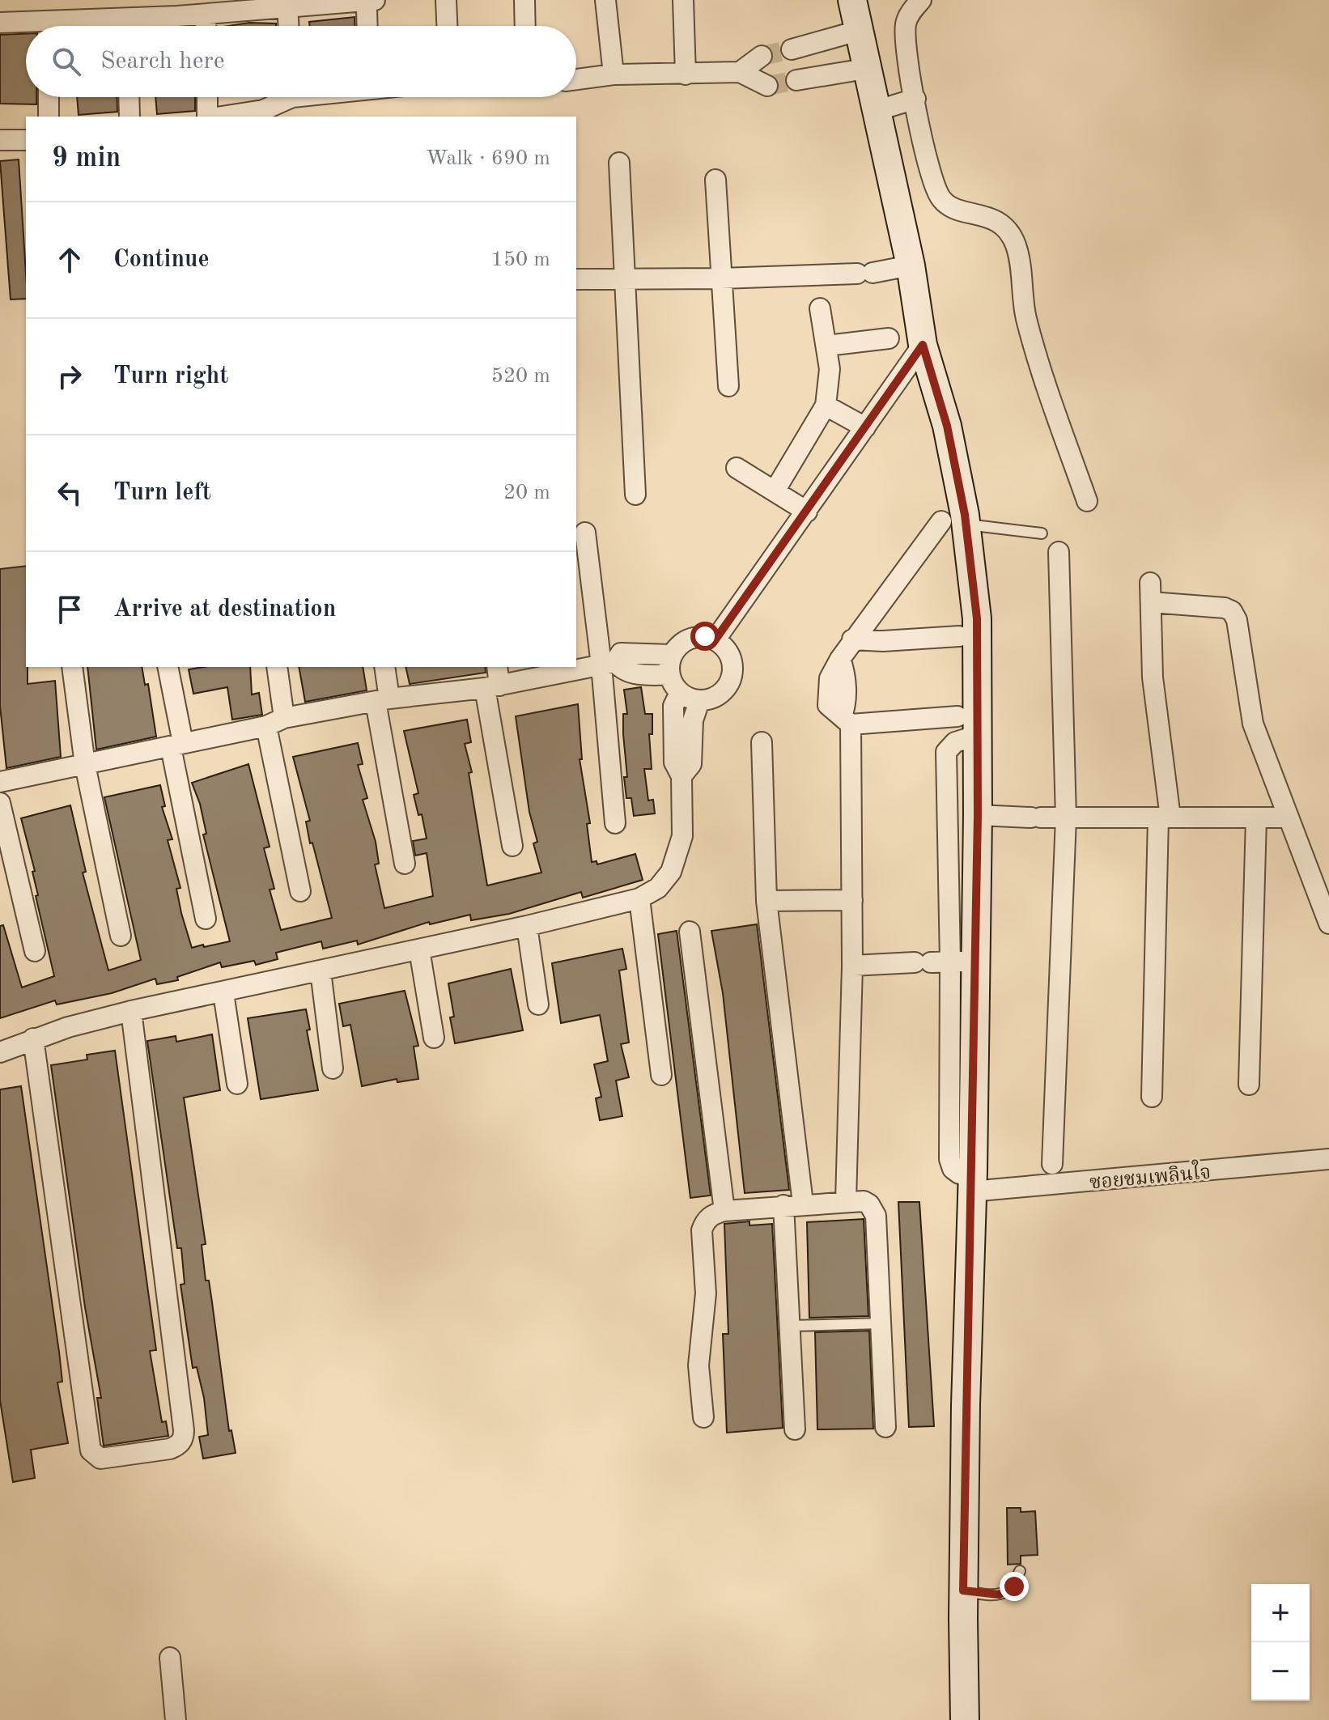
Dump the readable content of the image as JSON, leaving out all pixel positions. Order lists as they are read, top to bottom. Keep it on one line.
{"streets":{"street":["ซอยชมเพลินใจ"]},"page":{"search":"Search here","heading":["9 min","Walk · 690 m"],"list":[["Continue","150 m"],["Turn right","520 m"],["Turn left","20 m"],"Arrive at destination"],"map_buttons":["+","−"]}}
